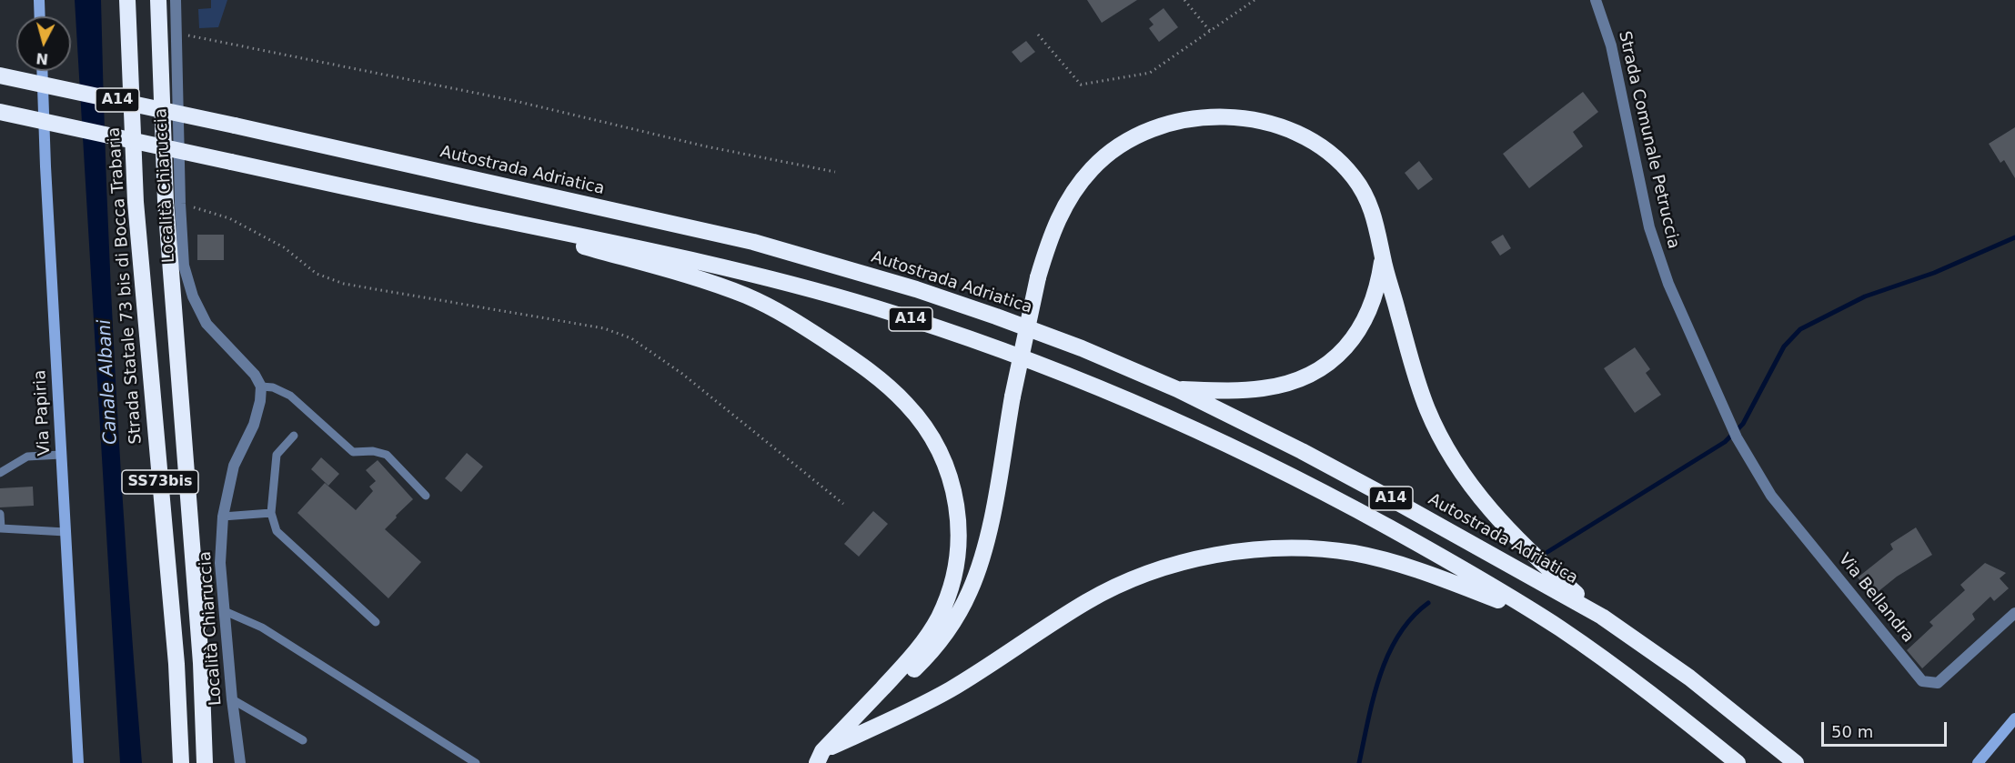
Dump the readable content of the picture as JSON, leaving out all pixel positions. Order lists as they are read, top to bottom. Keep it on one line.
{"streets":{"highway":["A14","Autostrada Adriatica","Strada Statale 73 bis di Bocca Trabaria","SS73bis"],"street":["Strada Comunale Petruccia","Località Chiaruccia","Via Papiria","Via Bellandra"]},"crossings":[["A14","Autostrada Adriatica"],["Strada Comunale Petruccia","Via Bellandra"]],"water":["Canale Albani"],"scale_bar":"50 m","north":"bottom"}
